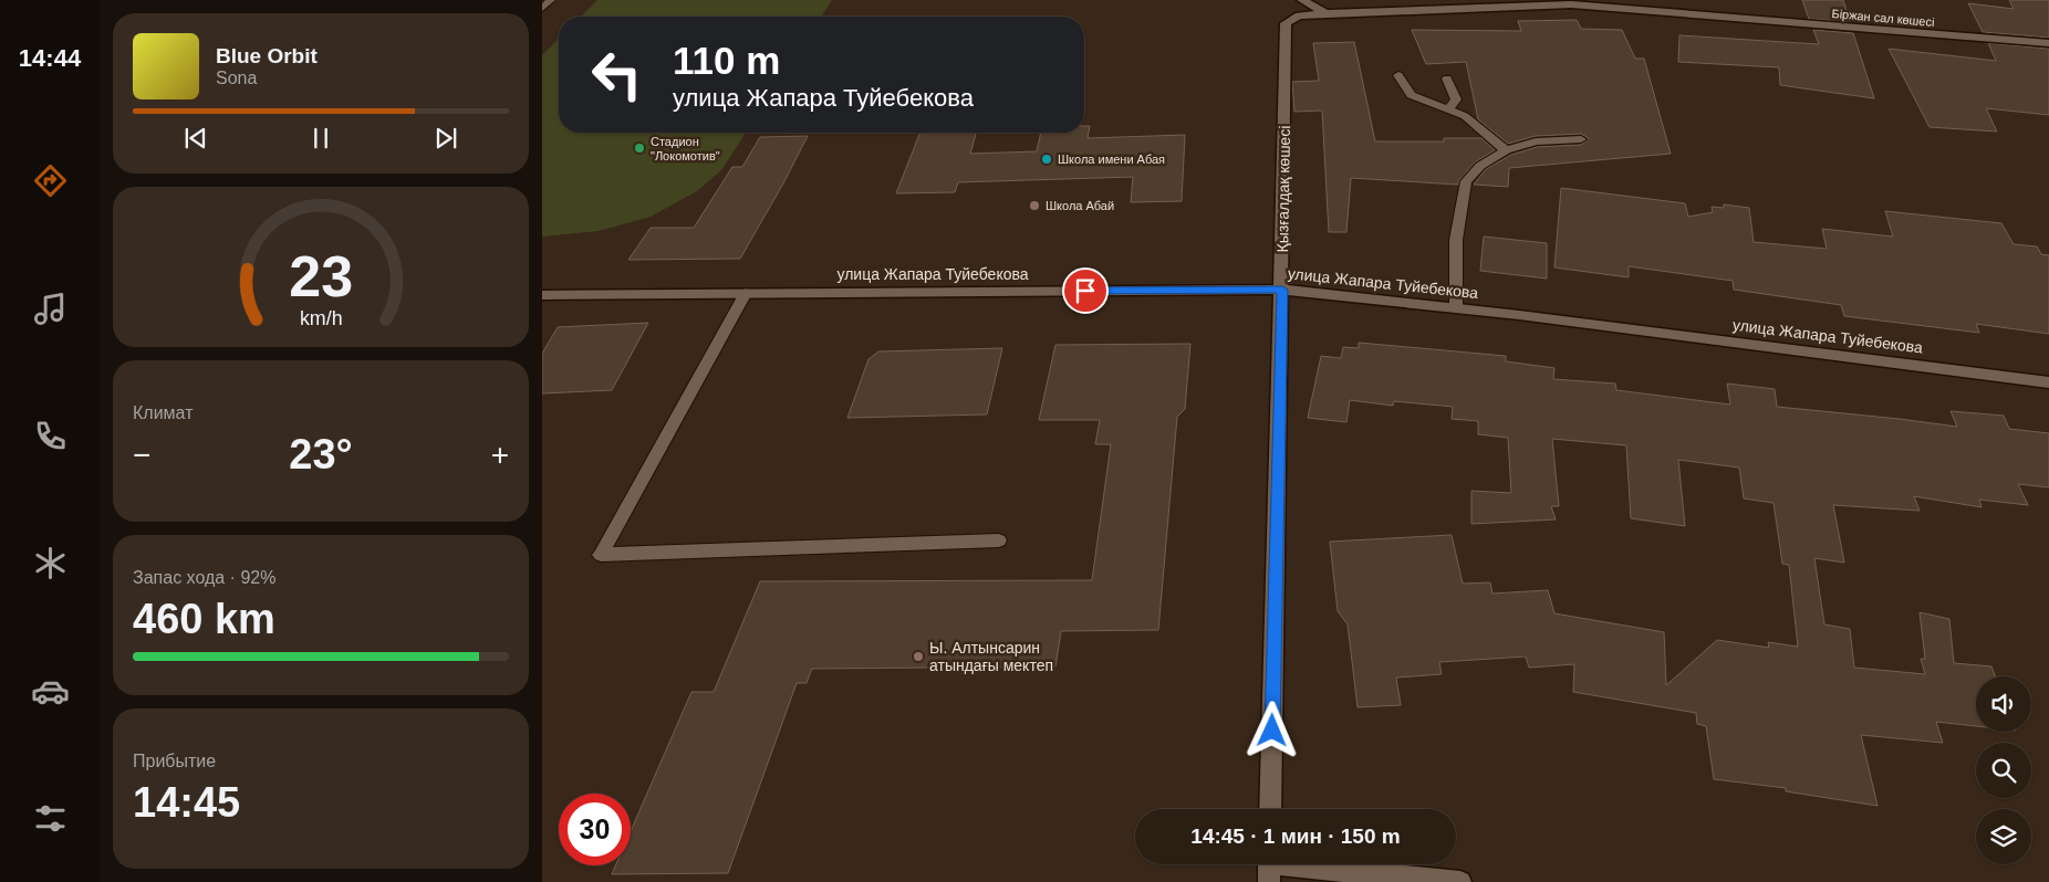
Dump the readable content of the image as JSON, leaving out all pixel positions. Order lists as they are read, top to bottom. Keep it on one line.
{"streets":{"street":["Біржан сал көшесі","Қызғалдақ көшесі","улица Жапара Туйебекова"]},"crossings":[["Біржан сал көшесі","Қызғалдақ көшесі"],["Қызғалдақ көшесі","улица Жапара Туйебекова"]],"places":["Стадион \"Локомотив\"","Школа имени Абая","Школа Абай","Ы. Алтынсарин атындағы мектеп"],"page":{"tabs":"14:44","turn":["110 m","улица Жапара Туйебекова"],"song":["Blue Orbit","Sona"],"tile":["Климат",["Запас хода · 92%","460 km"],["Прибытие","14:45"]],"heat":["−","23°","+"],"limit":"30","trip":"14:45 · 1 мин · 150 m","gauge":["23","km/h"]}}
